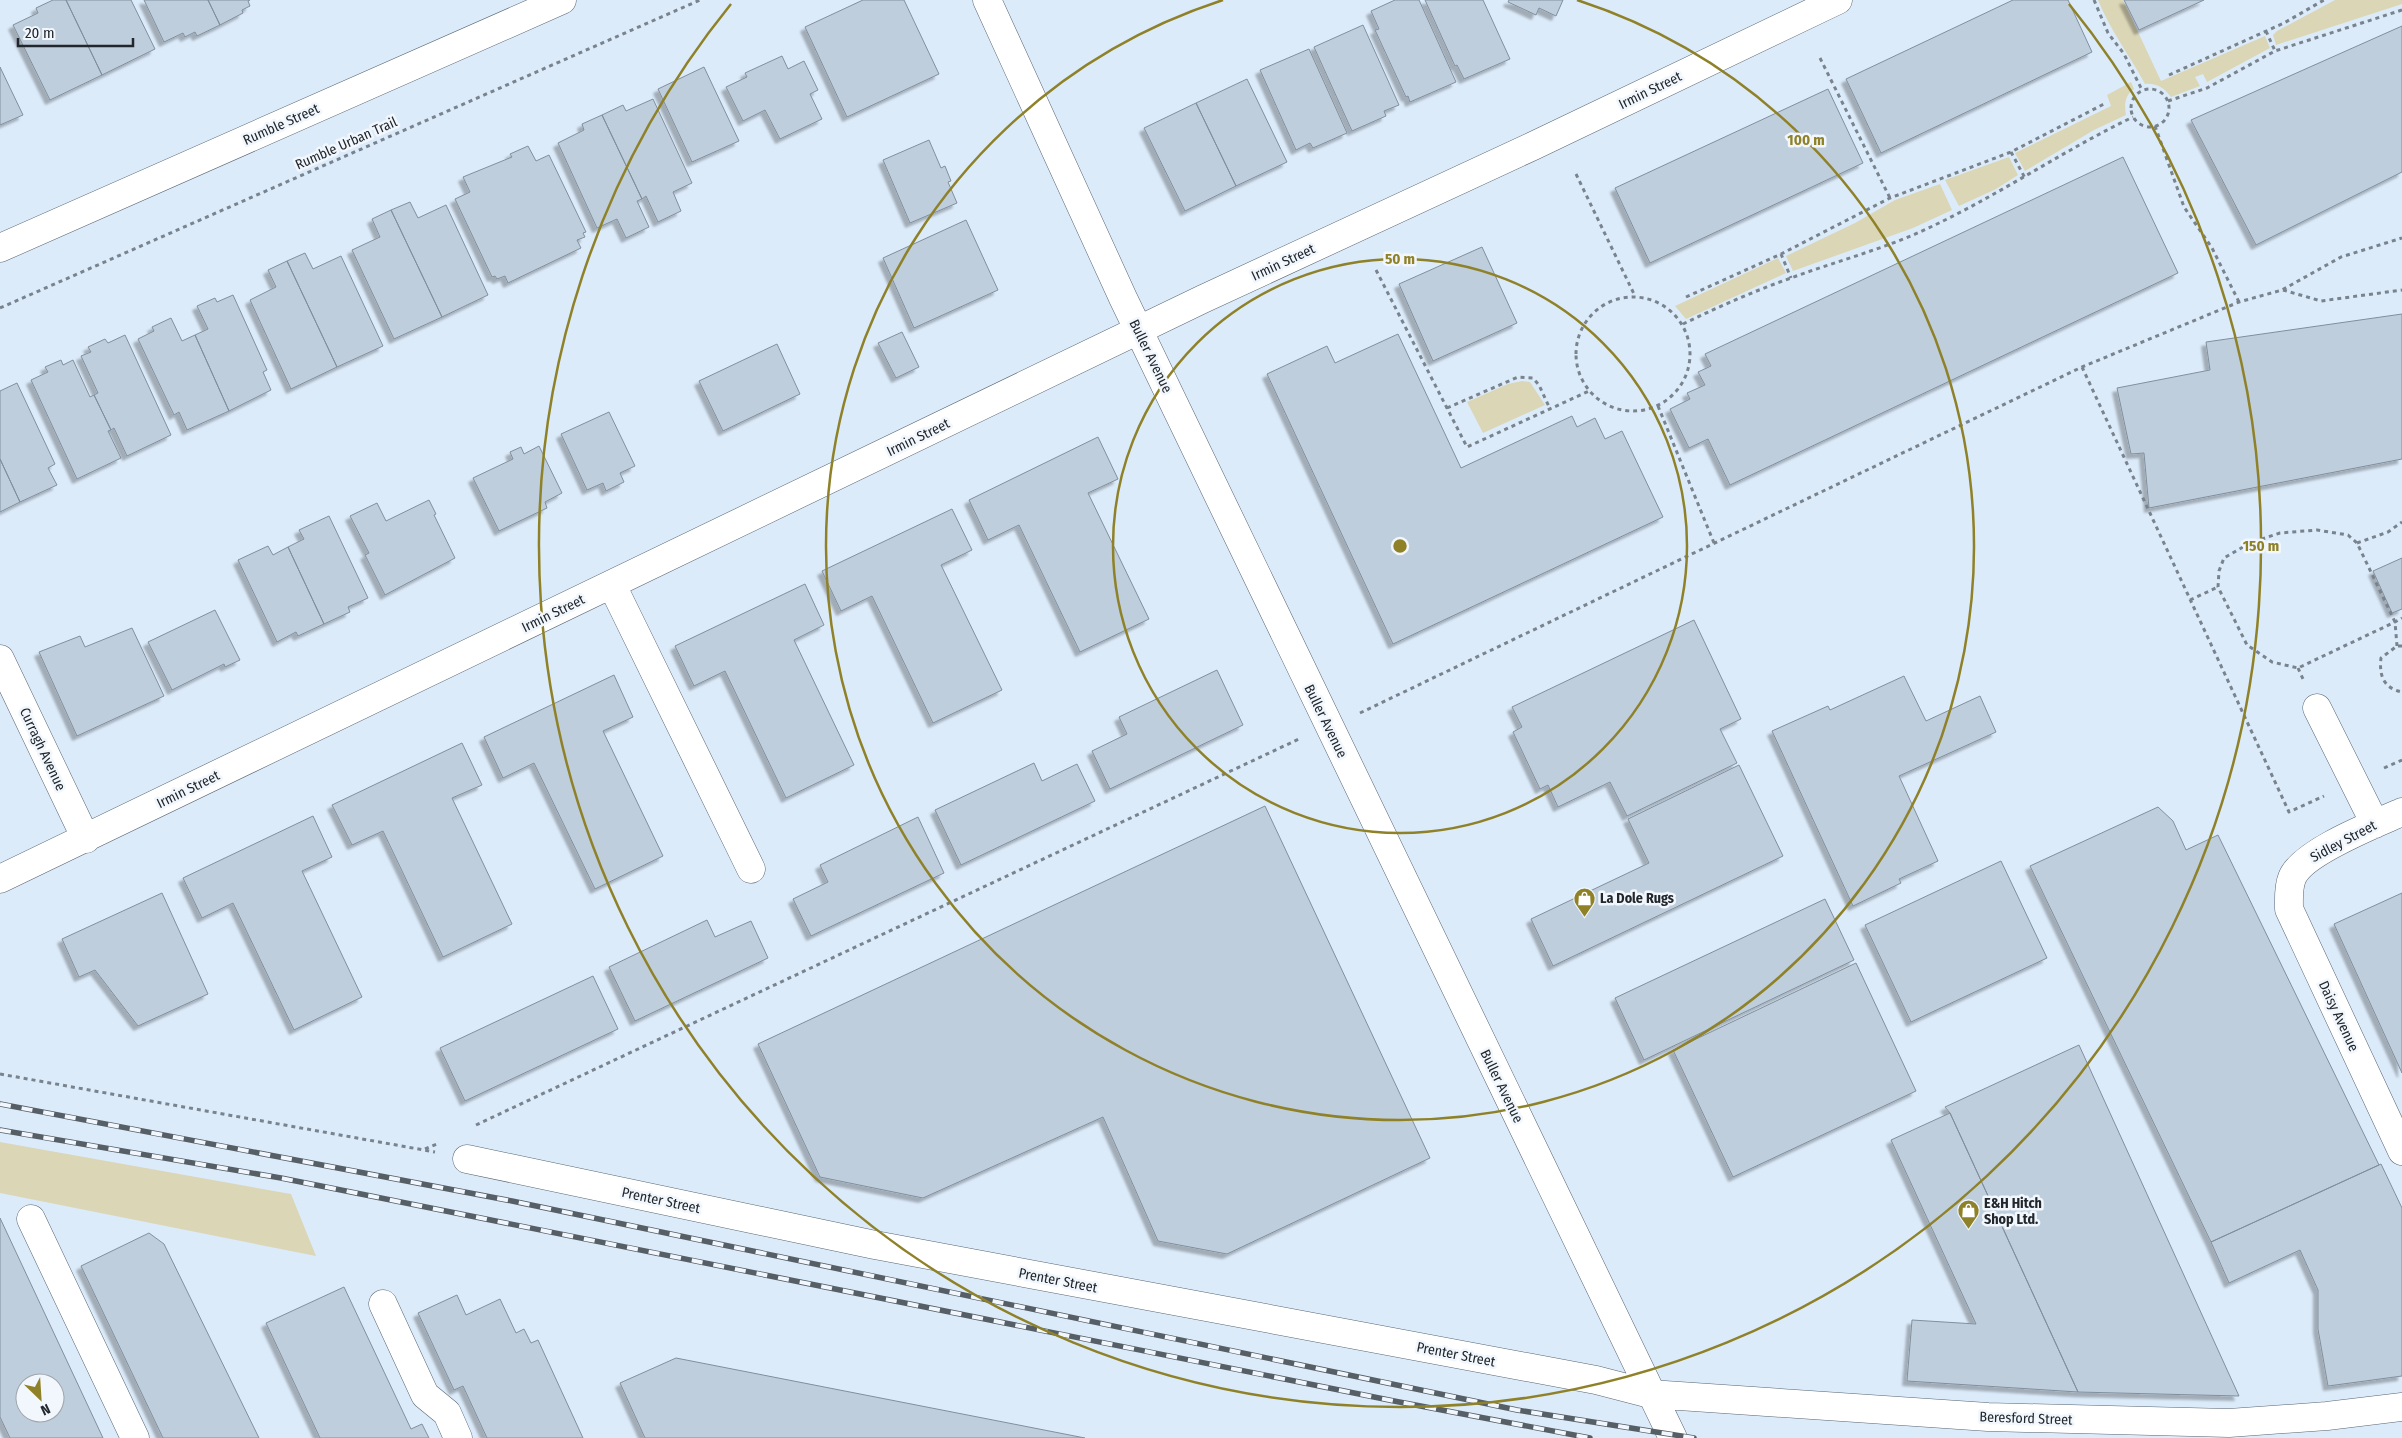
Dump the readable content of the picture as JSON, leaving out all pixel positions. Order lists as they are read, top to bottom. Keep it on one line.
{"streets":{"street":["Irmin Street","Rumble Street","Buller Avenue","Curragh Avenue","Sidley Street","Daisy Avenue","Prenter Street","Beresford Street"],"path":["Rumble Urban Trail"]},"crossings":[["Irmin Street","Buller Avenue"],["Irmin Street","Curragh Avenue"],["Buller Avenue","Prenter Street"],["Buller Avenue","Beresford Street"],["Sidley Street","Daisy Avenue"],["Prenter Street","Beresford Street"]],"places":{"shop":["La Dole Rugs","E&H Hitch Shop Ltd."]},"scale_bar":"20 m","north":"bottom right","rings":["100 m","50 m","150 m"]}
